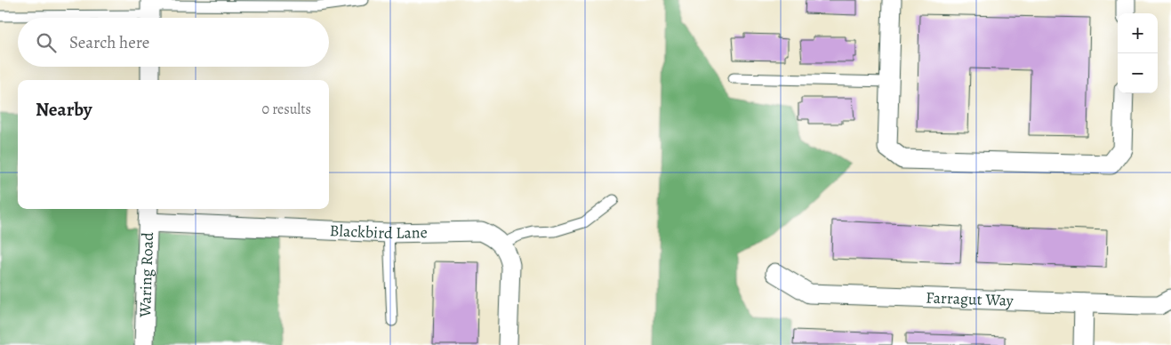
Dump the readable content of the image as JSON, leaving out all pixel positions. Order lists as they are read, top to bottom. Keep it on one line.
{"streets":{"street":["Blackbird Lane","Waring Road","Farragut Way"]},"crossings":[["Blackbird Lane","Waring Road"]],"page":{"map_buttons":["+","−"],"search":"Search here","heading":["Nearby","0 results"]}}
